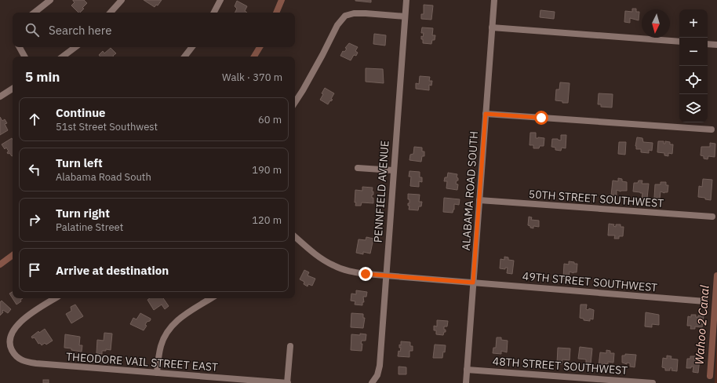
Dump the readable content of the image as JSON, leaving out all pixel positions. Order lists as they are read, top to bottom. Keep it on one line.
{"streets":{"street":["ALABAMA ROAD SOUTH","PENNFIELD AVENUE","50TH STREET SOUTHWEST","49TH STREET SOUTHWEST","THEODORE VAIL STREET EAST","48TH STREET SOUTHWEST"]},"crossings":[["ALABAMA ROAD SOUTH","50TH STREET SOUTHWEST"],["ALABAMA ROAD SOUTH","49TH STREET SOUTHWEST"],["ALABAMA ROAD SOUTH","48TH STREET SOUTHWEST"],["PENNFIELD AVENUE","49TH STREET SOUTHWEST"]],"water":["Wahoo 2 Canal"],"north":"bottom","page":{"map_buttons":["+","−"],"search":"Search here","heading":["5 min","Walk · 370 m"],"list":[["Continue","51st Street Southwest","60 m"],["Turn left","Alabama Road South","190 m"],["Turn right","Palatine Street","120 m"],"Arrive at destination"]}}
